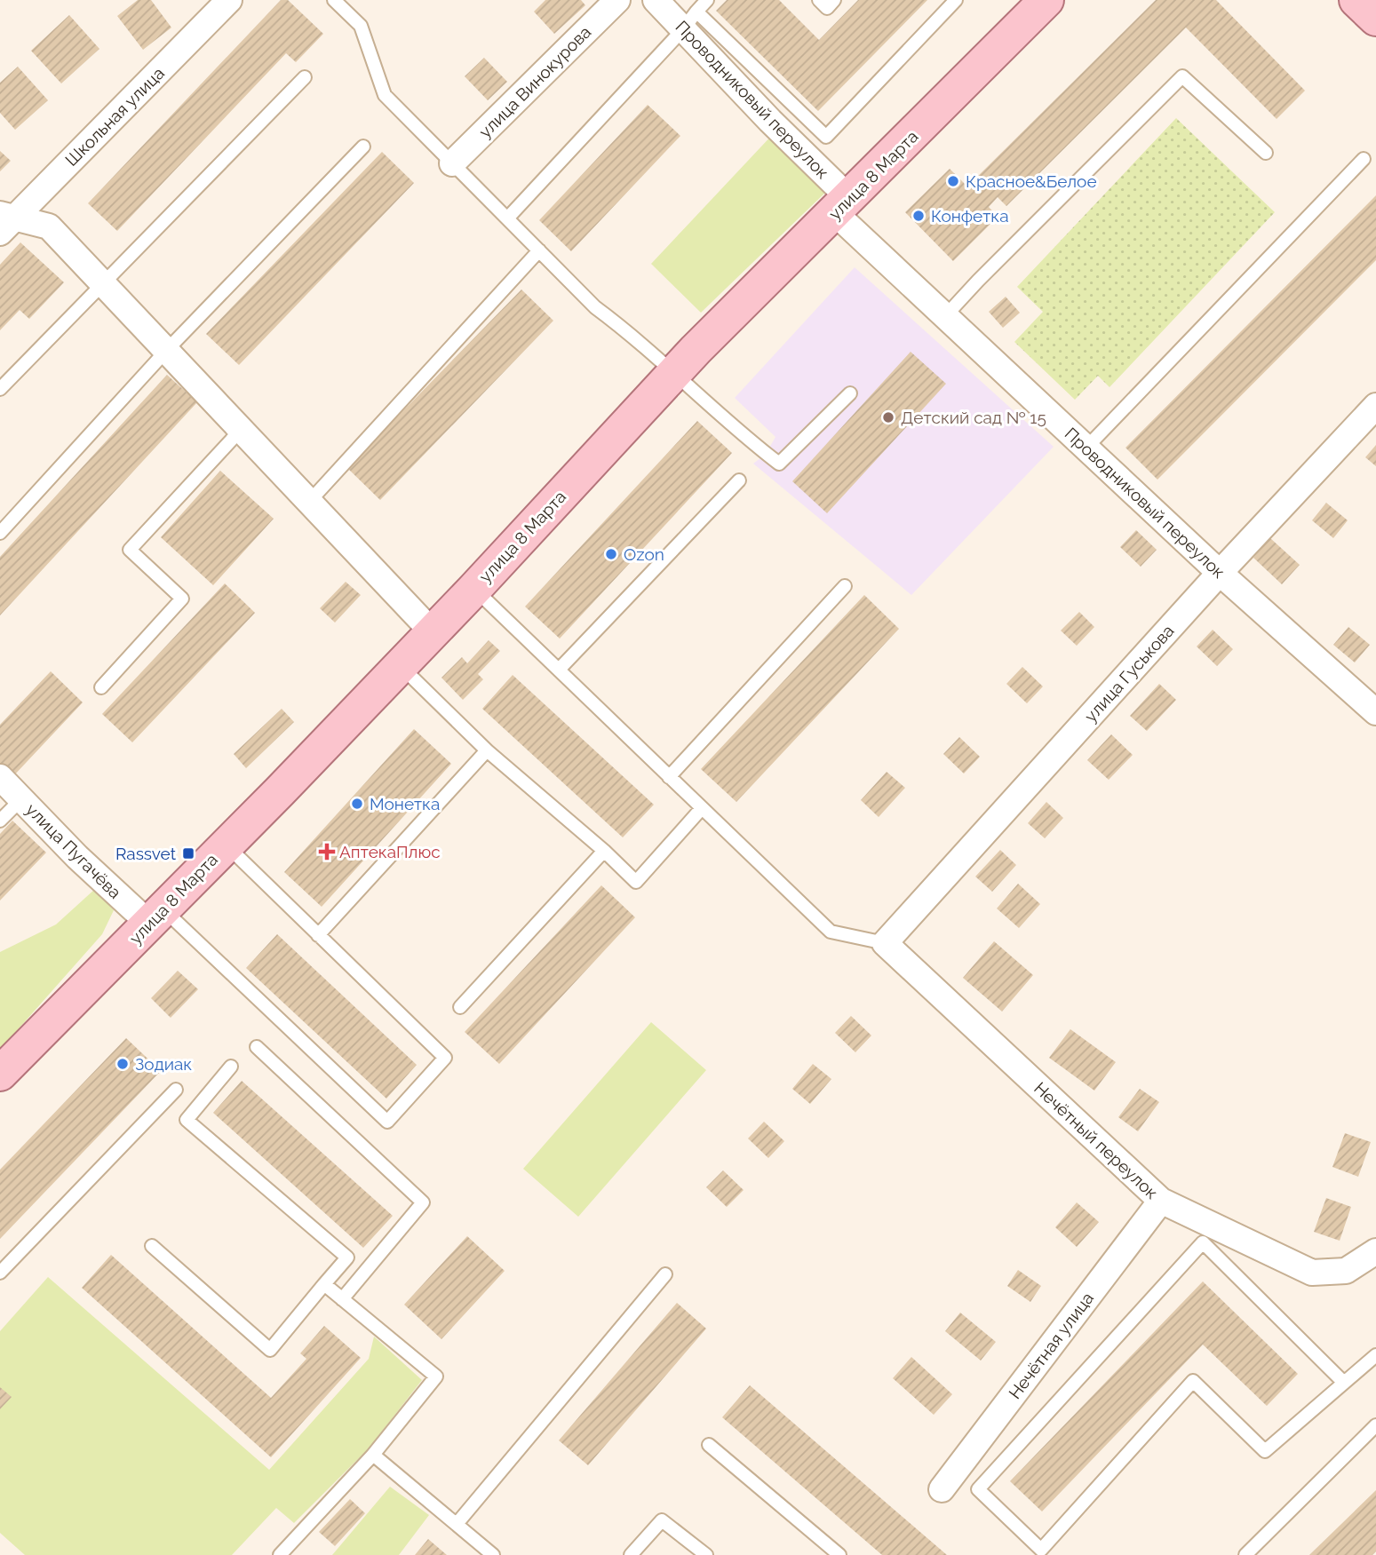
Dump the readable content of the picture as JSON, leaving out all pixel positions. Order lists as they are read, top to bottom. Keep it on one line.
{"streets":{"main road":["улица 8 Марта"],"street":["улица Винокурова","Проводниковый переулок","Школьная улица","улица Гуськова","улица Пугачёва","Нечётный переулок","Нечётная улица"]},"crossings":[["Проводниковый переулок","улица 8 Марта"],["Проводниковый переулок","улица Гуськова"],["улица 8 Марта","улица Пугачёва"],["улица Гуськова","Нечётный переулок"],["Нечётный переулок","Нечётная улица"]],"places":{"other":["Красное&Белое","Конфетка","Детский сад № 15","Ozon","Монетка","Зодиак"],"health":["АптекаПлюс"],"transit":["Rassvet"]}}
